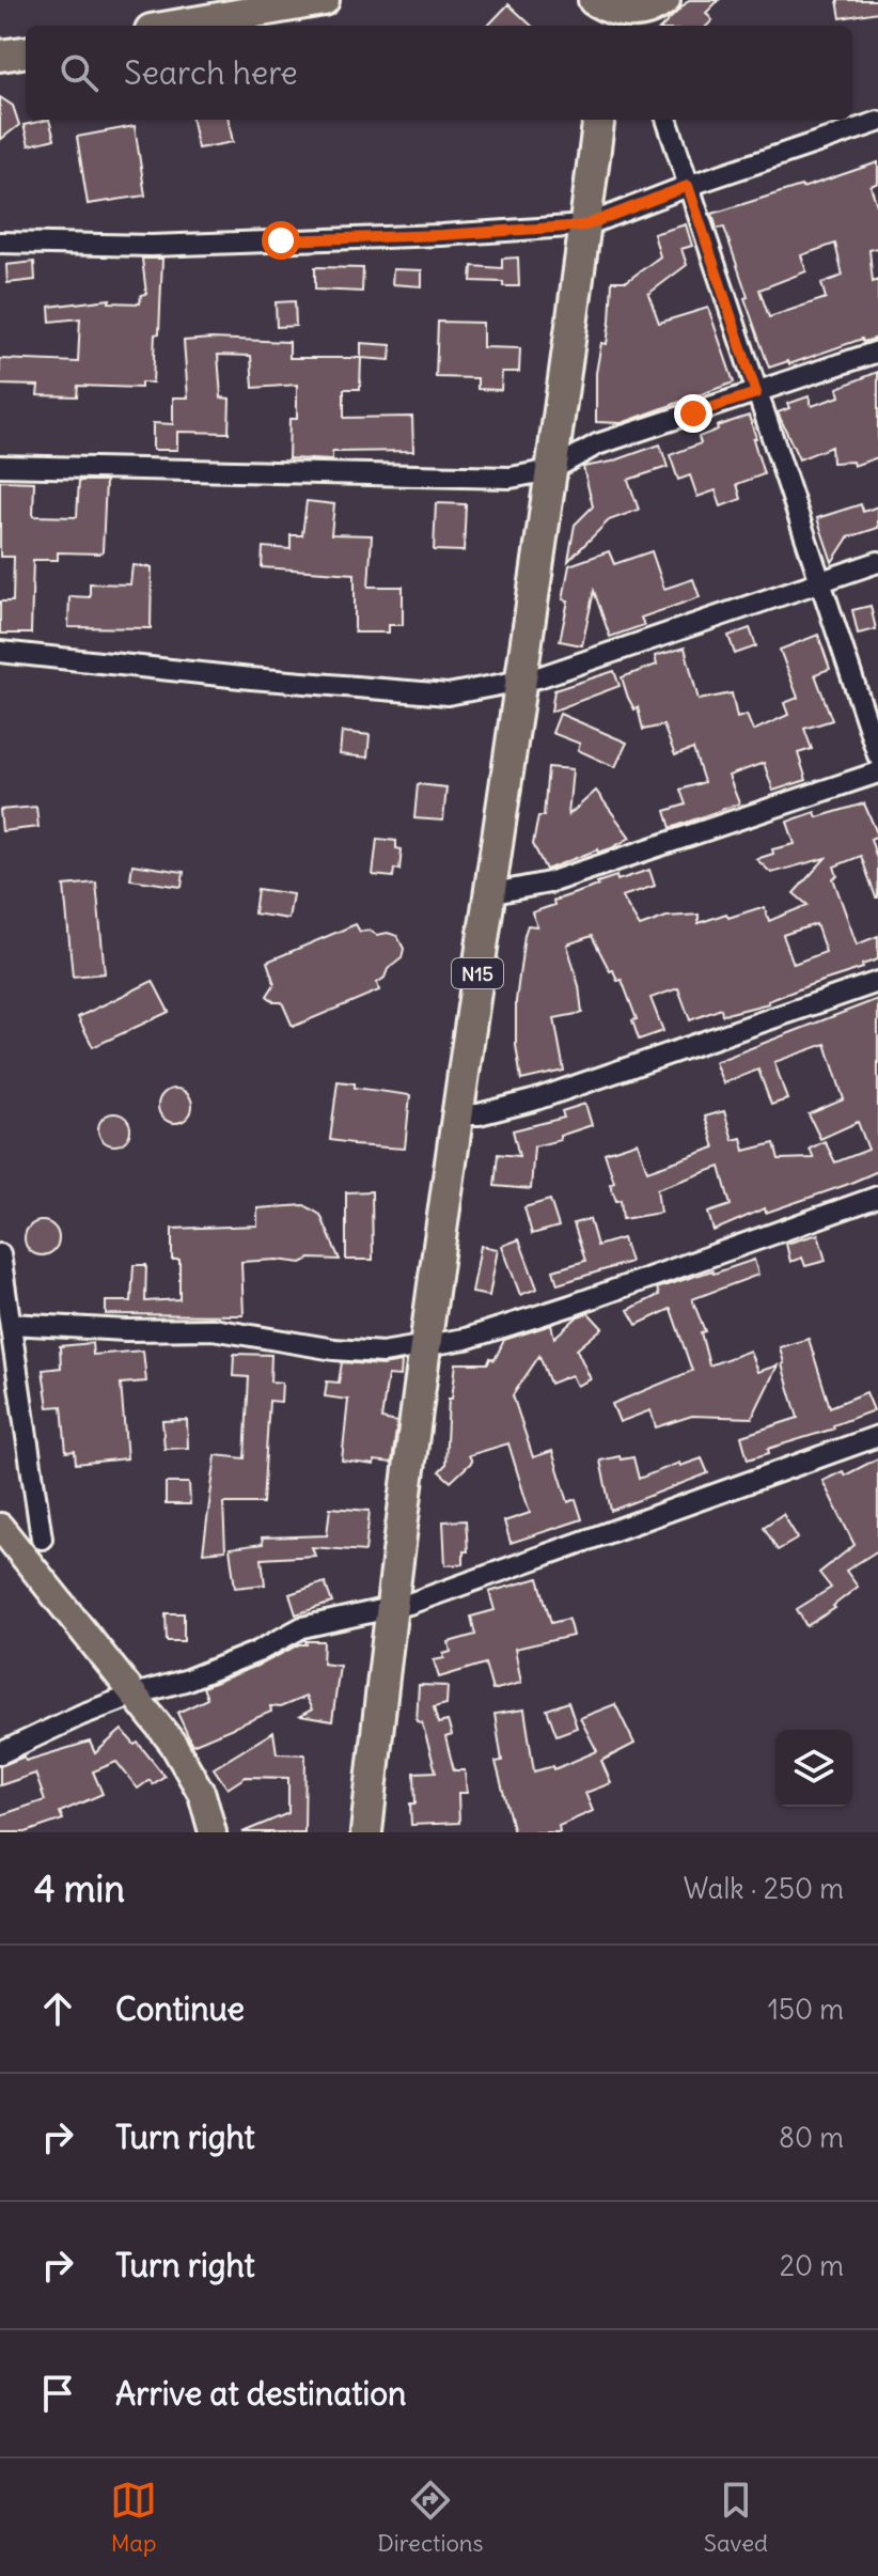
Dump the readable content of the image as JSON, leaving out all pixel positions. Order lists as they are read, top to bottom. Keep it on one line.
{"streets":{"highway":["N15"]},"page":{"search":"Search here","heading":["4 min","Walk · 250 m"],"list":[["Continue","150 m"],["Turn right","80 m"],["Turn right","20 m"],"Arrive at destination"],"nav":["Map","Directions","Saved"]}}
